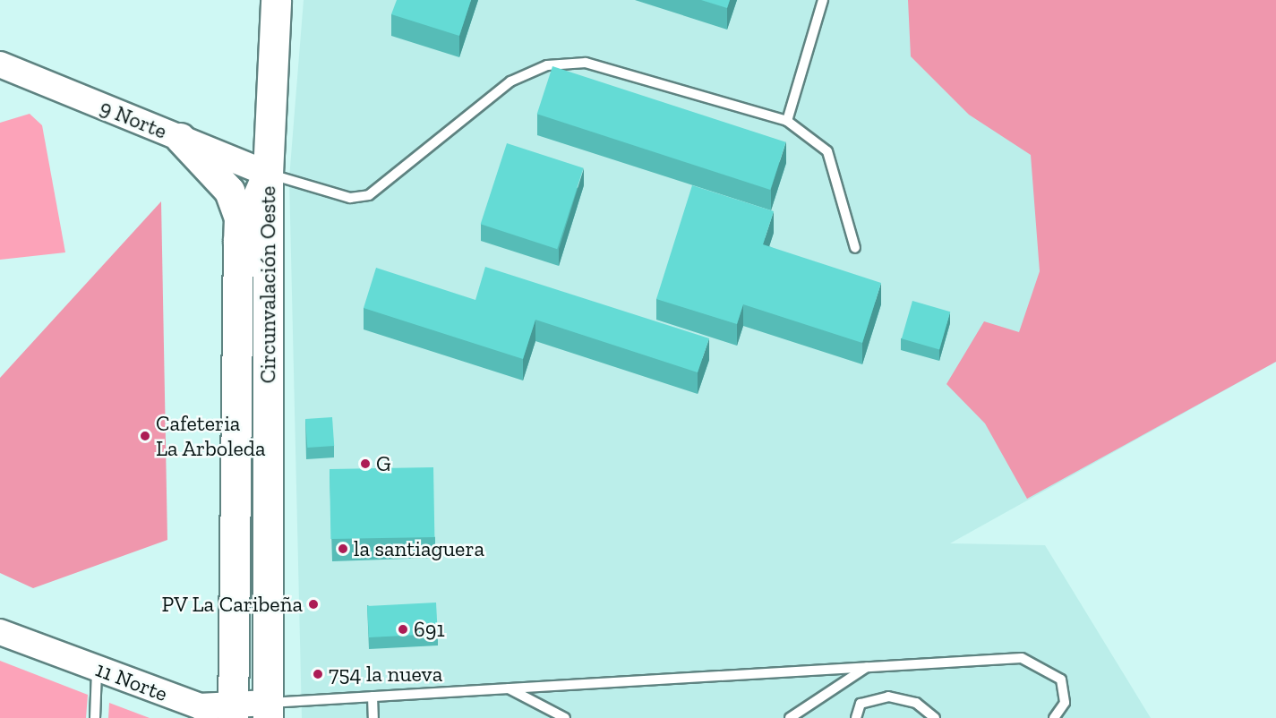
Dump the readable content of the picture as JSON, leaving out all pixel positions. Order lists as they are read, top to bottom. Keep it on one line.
{"streets":{"main road":["9 Norte","Circunvalación Oeste","11 Norte"]},"crossings":[["9 Norte","Circunvalación Oeste"],["Circunvalación Oeste","11 Norte"]],"places":["Cafeteria La Arboleda","G","la santiaguera","PV La Caribeña","691","754 la nueva"]}
